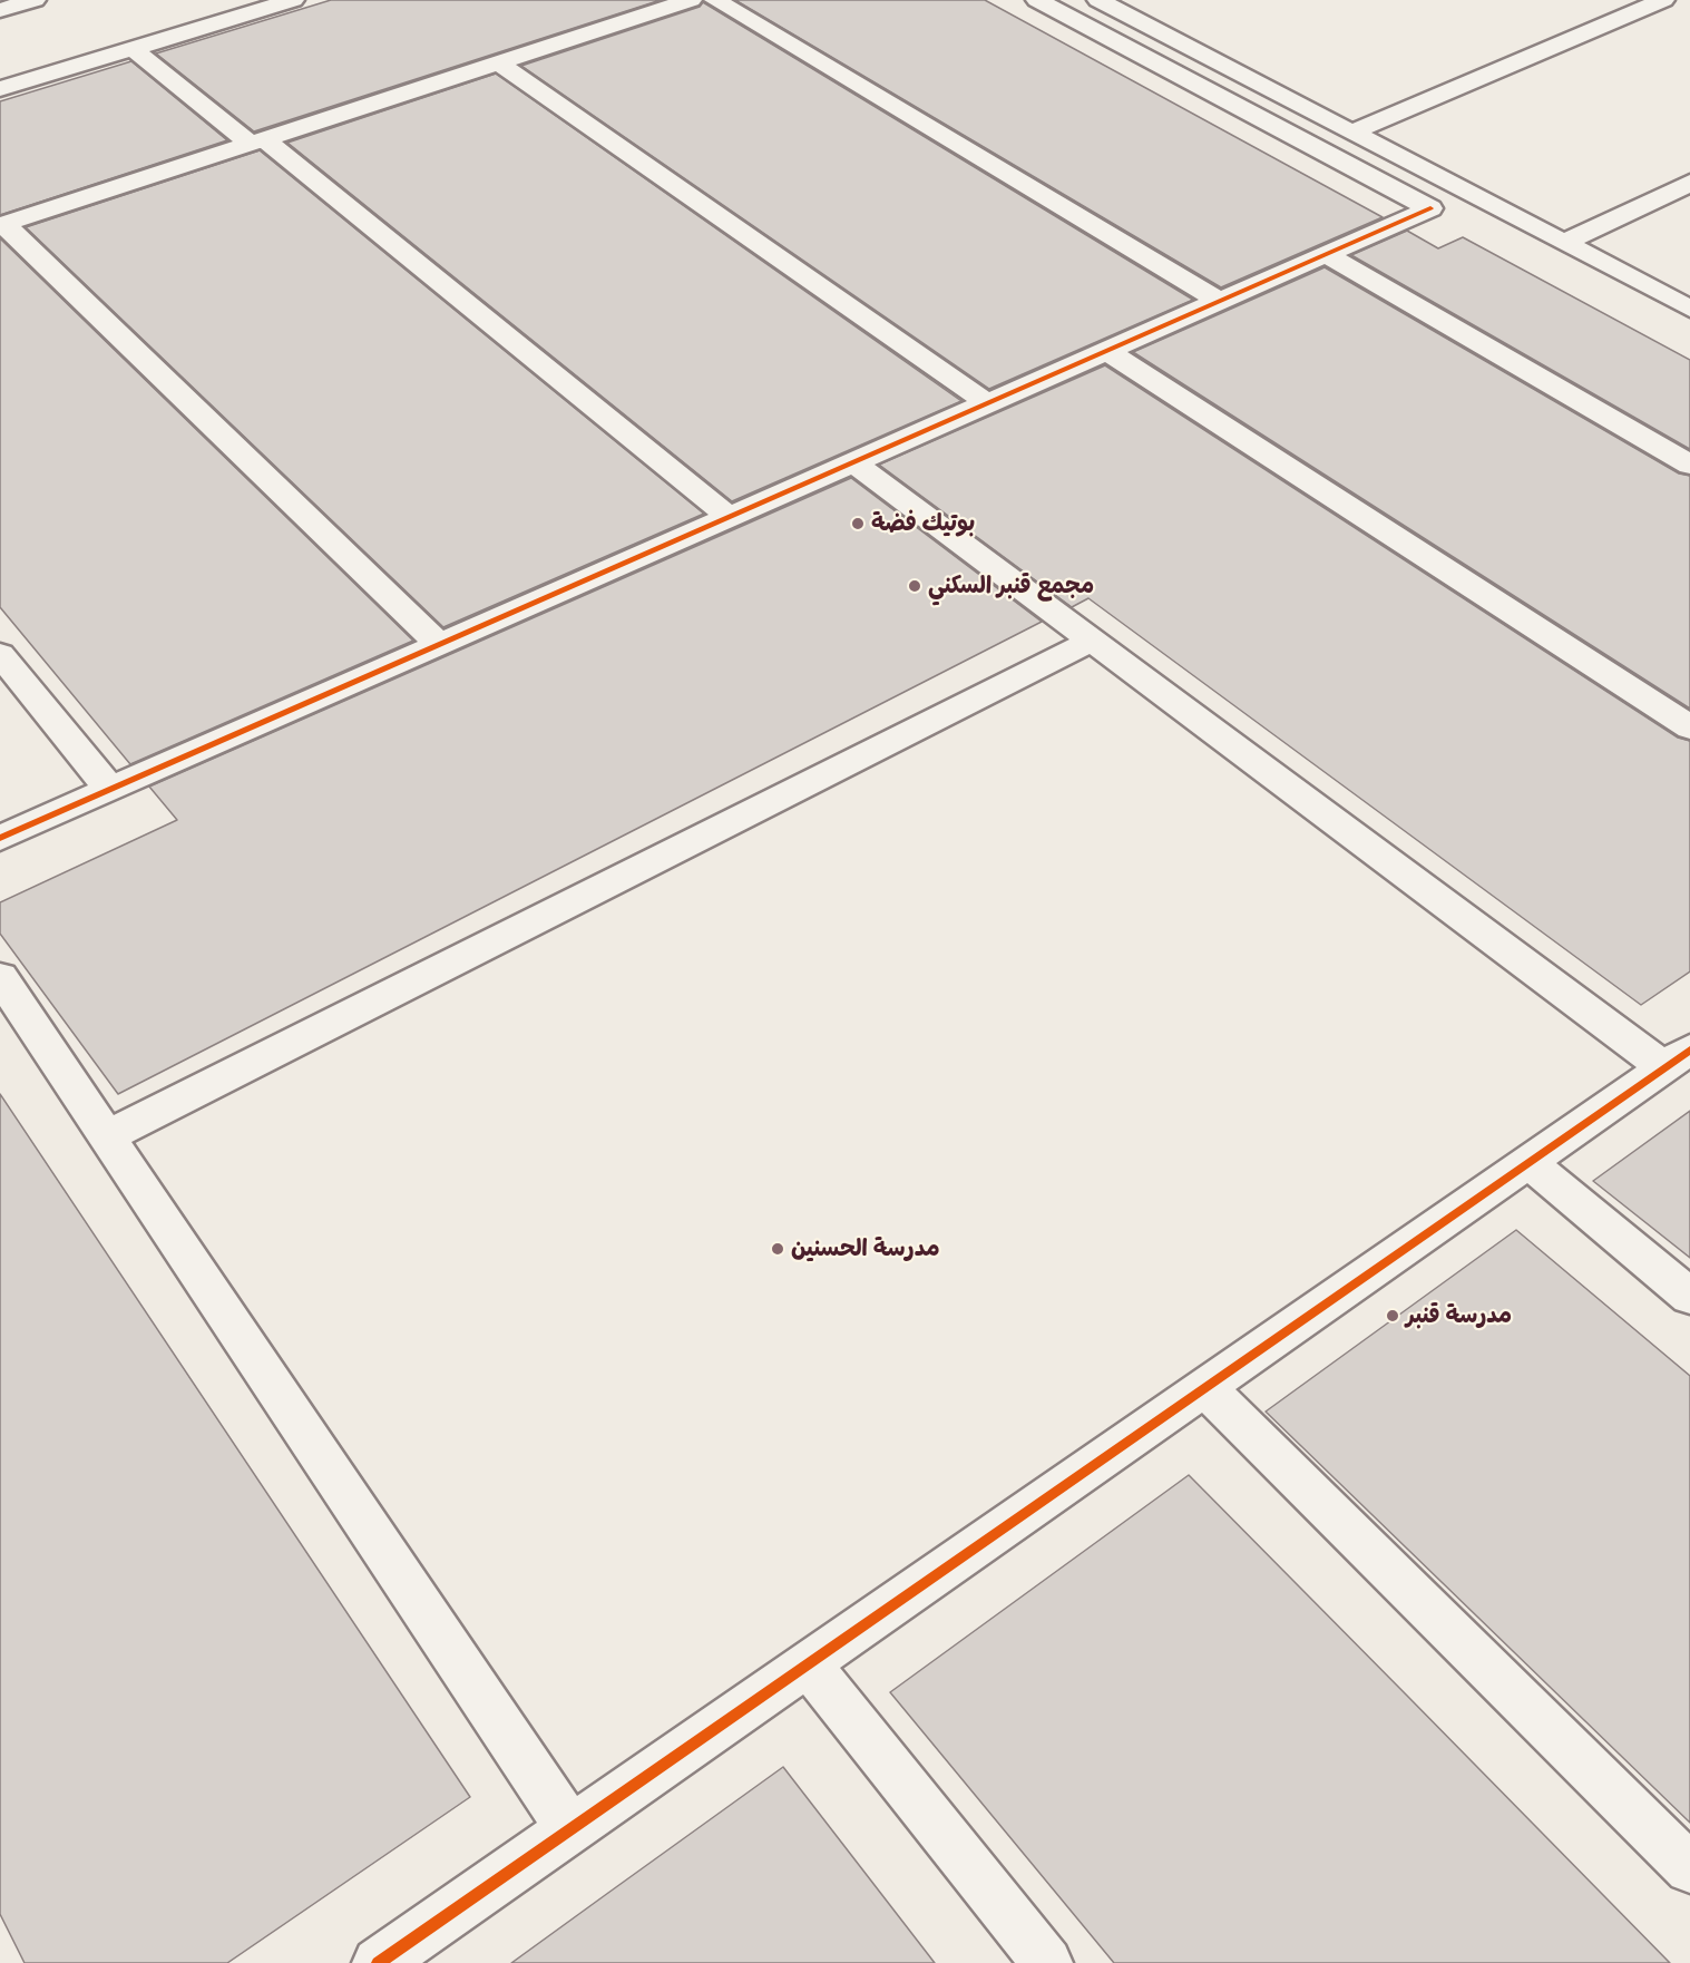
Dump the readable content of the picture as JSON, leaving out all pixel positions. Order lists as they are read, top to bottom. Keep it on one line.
{"places":["بوتيك فضة","مجمع قنبر السكني","مدرسة الحسنين","مدرسة قنبر"]}
